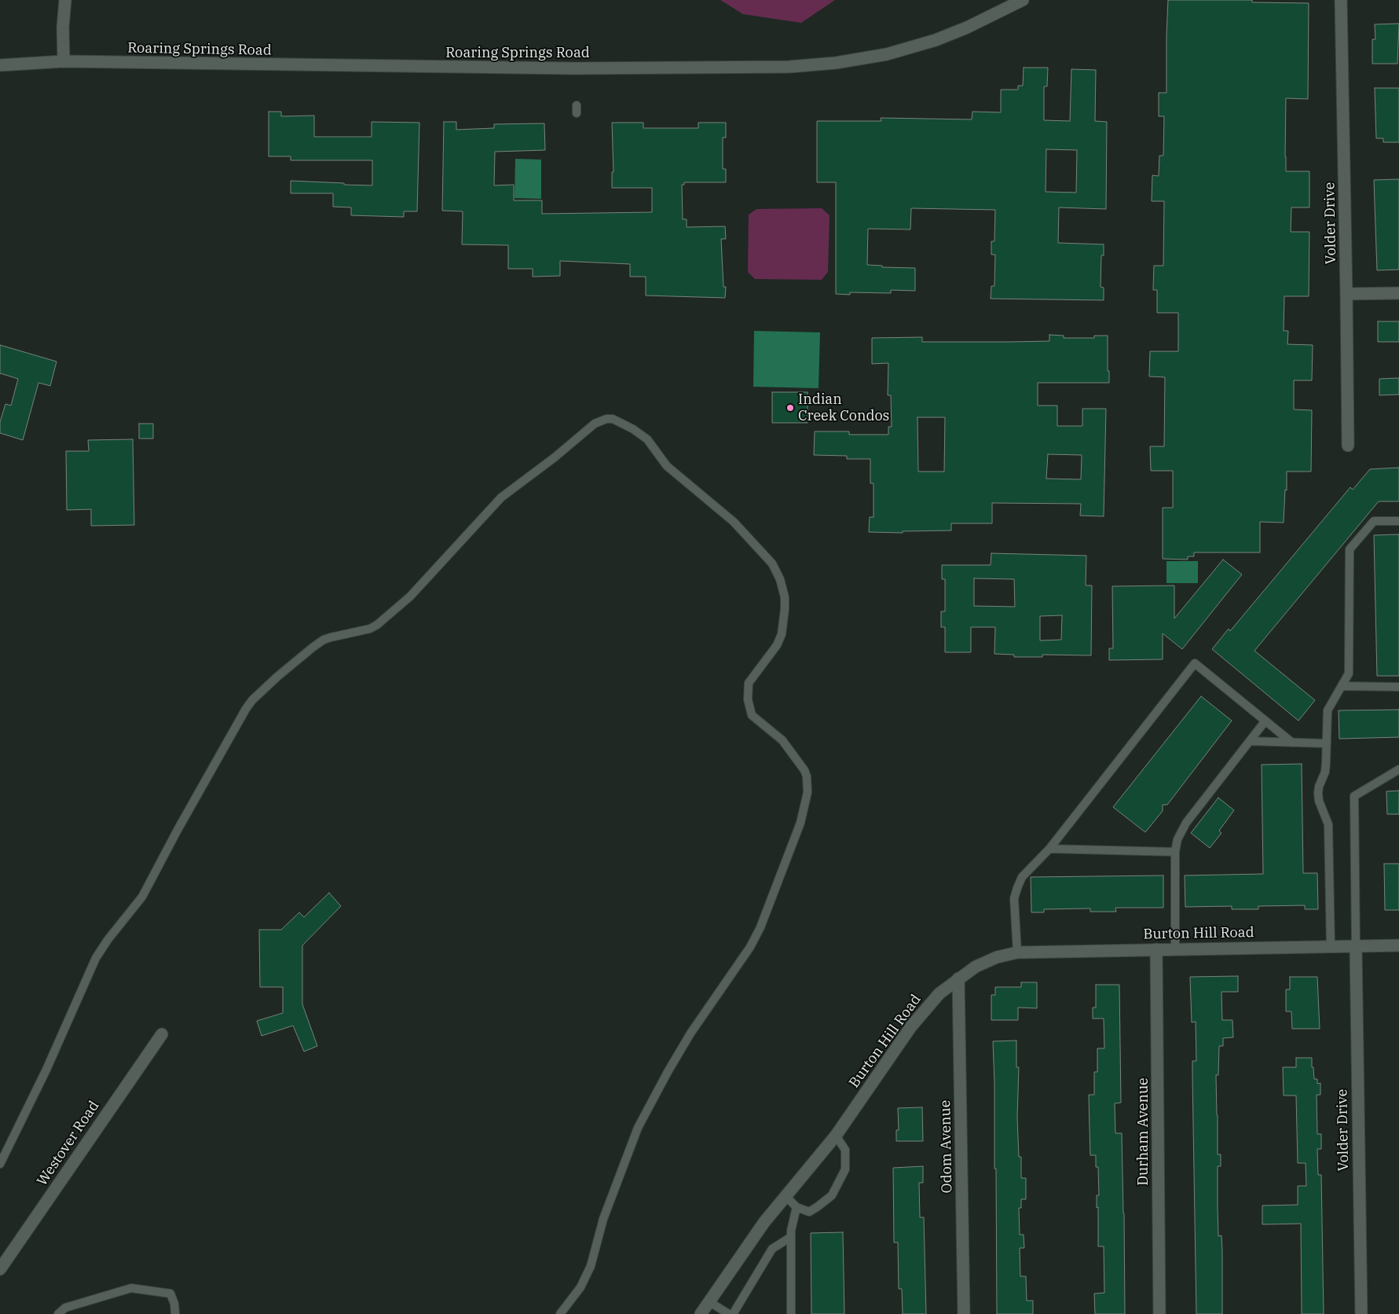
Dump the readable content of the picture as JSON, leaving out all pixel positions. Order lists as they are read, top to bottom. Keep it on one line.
{"streets":{"street":["Roaring Springs Road","Volder Drive","Burton Hill Road","Durham Avenue","Westover Road","Odom Avenue"]},"crossings":[["Volder Drive","Burton Hill Road"],["Burton Hill Road","Durham Avenue"],["Burton Hill Road","Odom Avenue"]],"places":["Indian Creek Condos"]}
